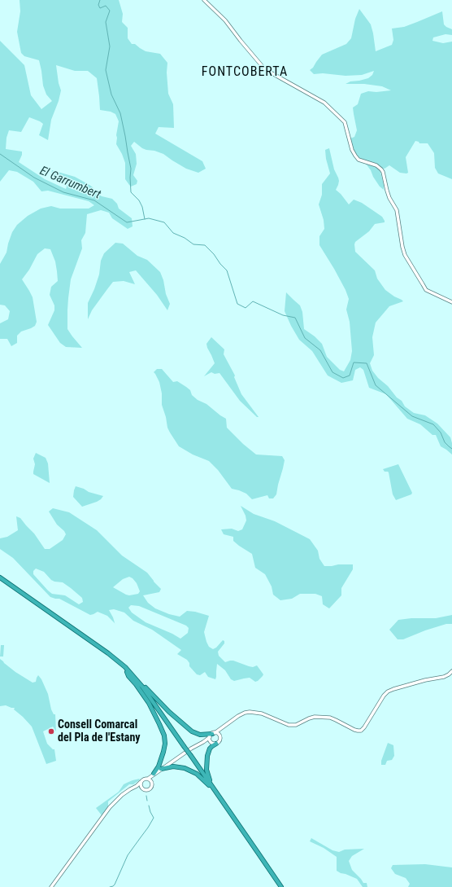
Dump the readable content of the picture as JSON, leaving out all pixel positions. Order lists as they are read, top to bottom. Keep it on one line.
{"districts":["FONTCOBERTA"],"water":["El Garrumbert"],"places":["Consell Comarcal del Pla de l'Estany"]}
